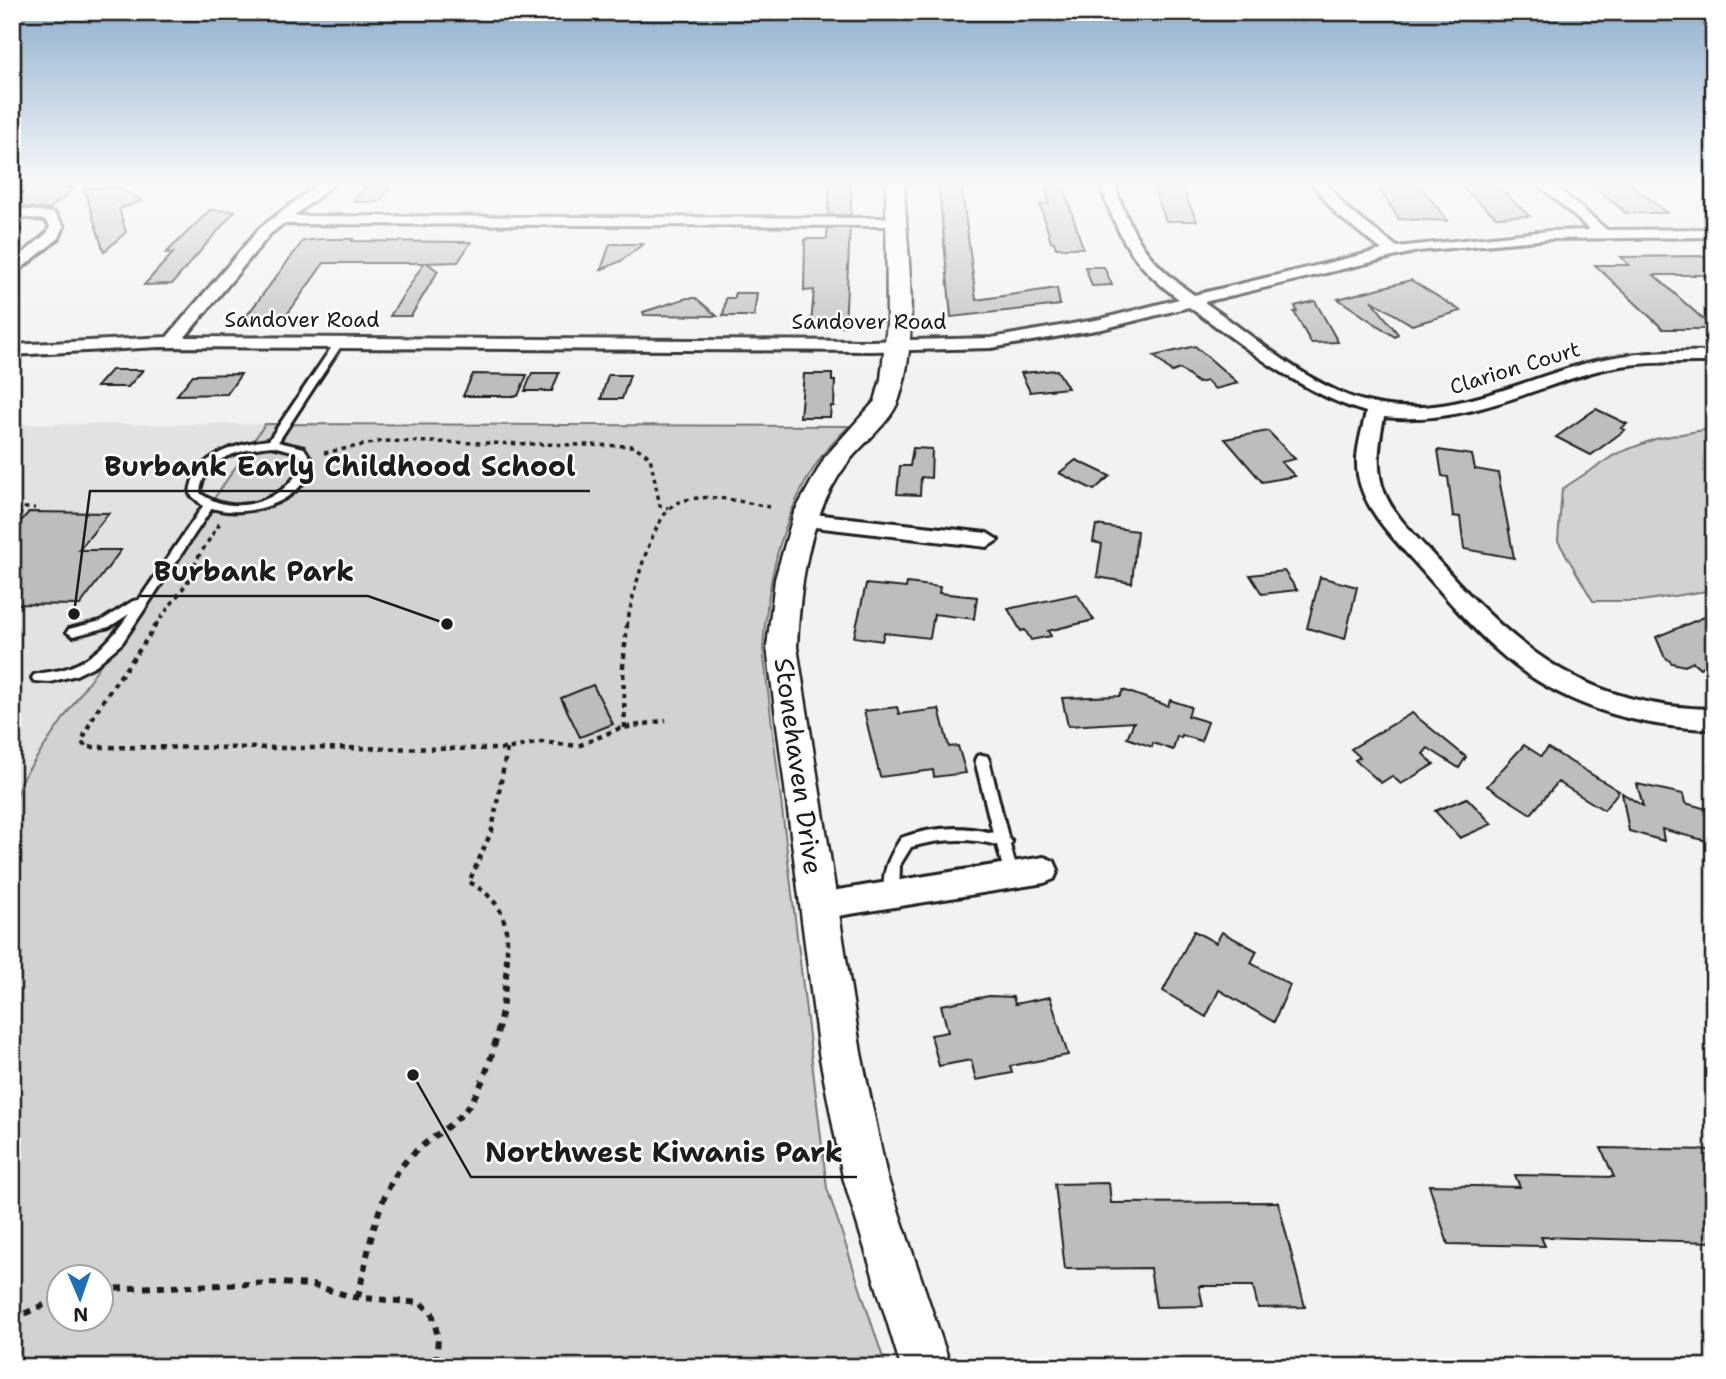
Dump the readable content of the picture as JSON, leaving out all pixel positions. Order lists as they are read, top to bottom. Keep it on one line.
{"streets":{"street":["Sandover Road","Clarion Court","Stonehaven Drive"]},"crossings":[["Sandover Road","Clarion Court"],["Sandover Road","Stonehaven Drive"]],"places":["Burbank Early Childhood School","Burbank Park","Northwest Kiwanis Park"],"north":"bottom"}
